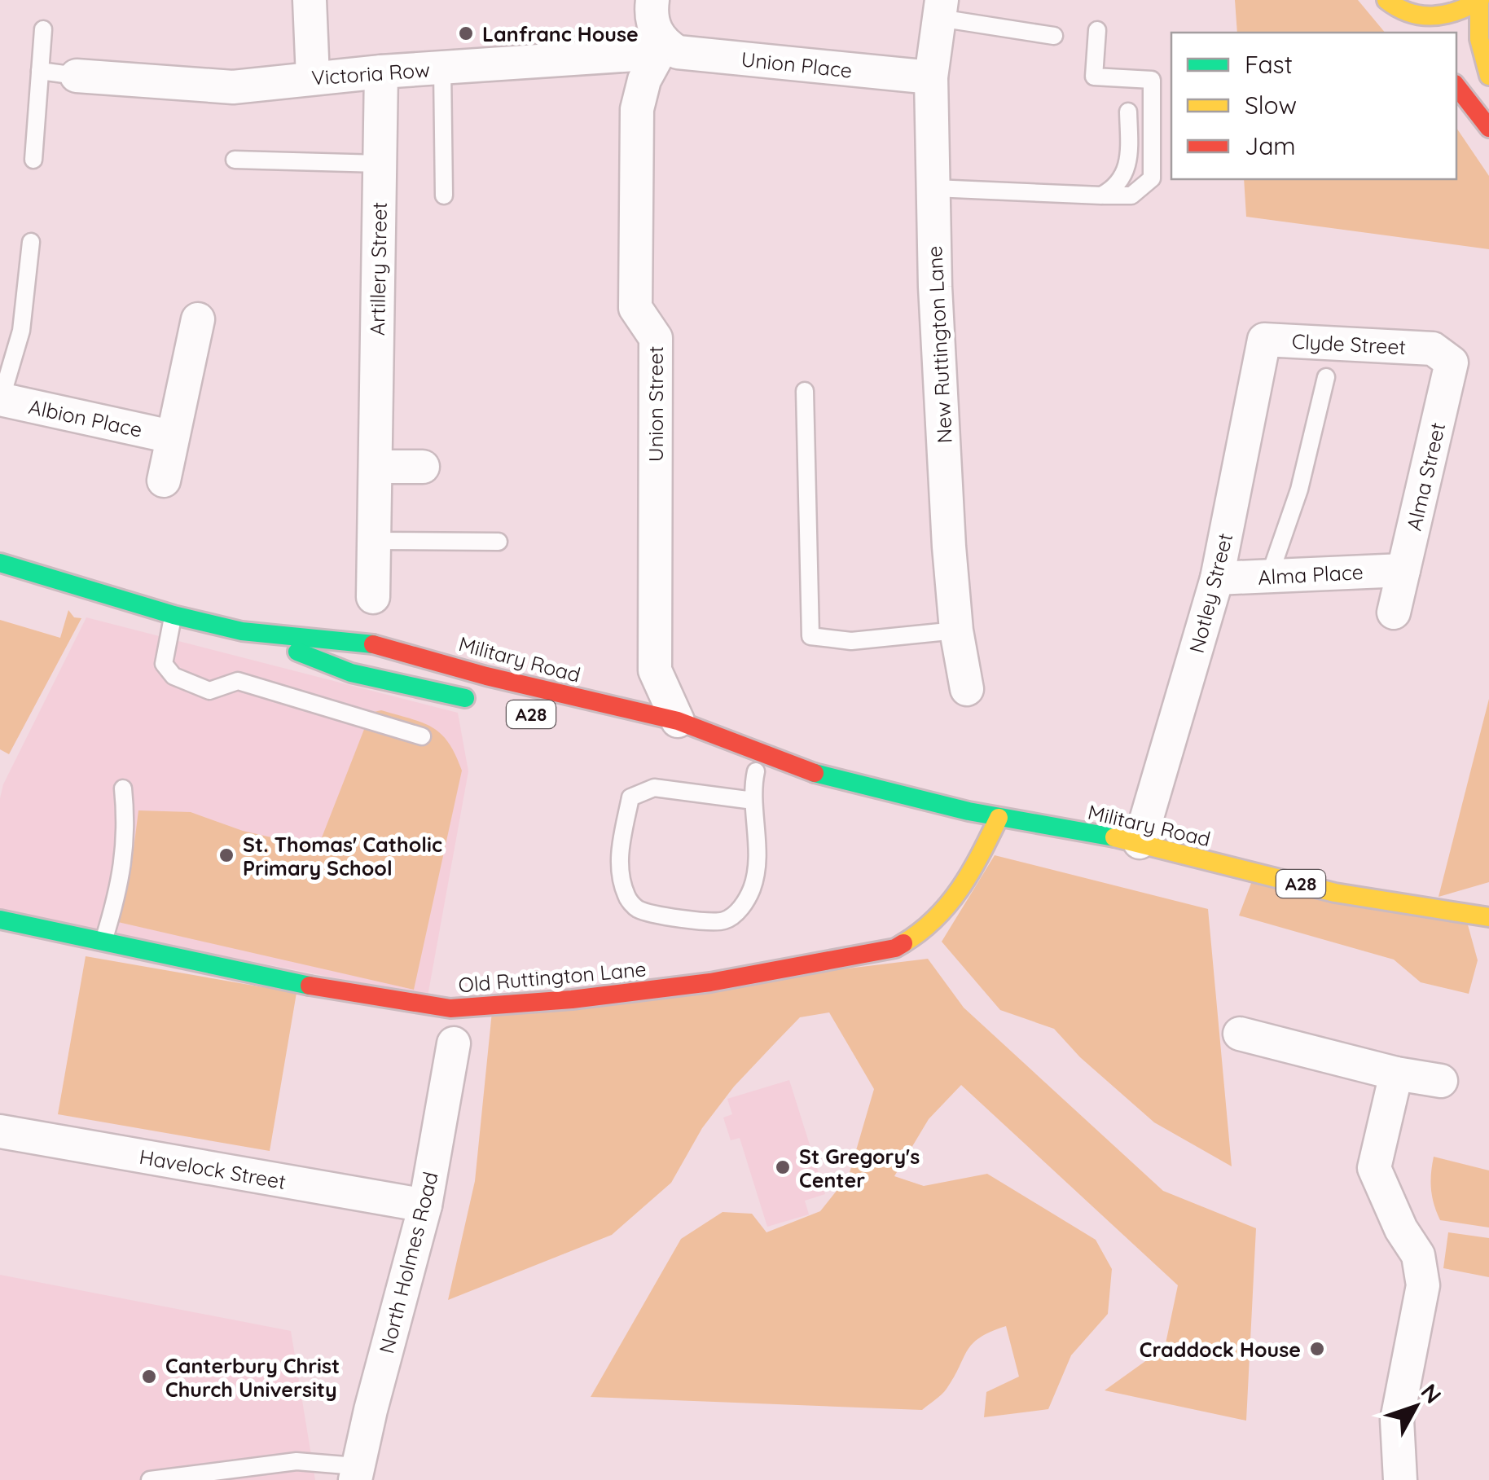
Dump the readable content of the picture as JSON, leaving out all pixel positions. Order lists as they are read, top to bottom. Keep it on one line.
{"streets":{"main road":["Military Road","A28","Old Ruttington Lane"],"street":["Union Place","Victoria Row","Artillery Street","Clyde Street","New Ruttington Lane","Union Street","Albion Place","Alma Street","Alma Place","Notley Street","Havelock Street","North Holmes Road"]},"crossings":[["Union Place","Victoria Row"],["Union Place","New Ruttington Lane"],["Union Place","Union Street"],["Victoria Row","Artillery Street"],["Victoria Row","Union Street"],["Clyde Street","Alma Street"],["Clyde Street","Notley Street"],["Union Street","Military Road"],["Alma Street","Alma Place"],["Alma Place","Notley Street"],["Notley Street","Military Road"],["Military Road","Old Ruttington Lane"],["Havelock Street","North Holmes Road"]],"places":["Lanfranc House","St. Thomas' Catholic Primary School","St Gregory's Center","Craddock House","Canterbury Christ Church University"],"legend":["Fast","Slow","Jam"],"north":"top right"}
